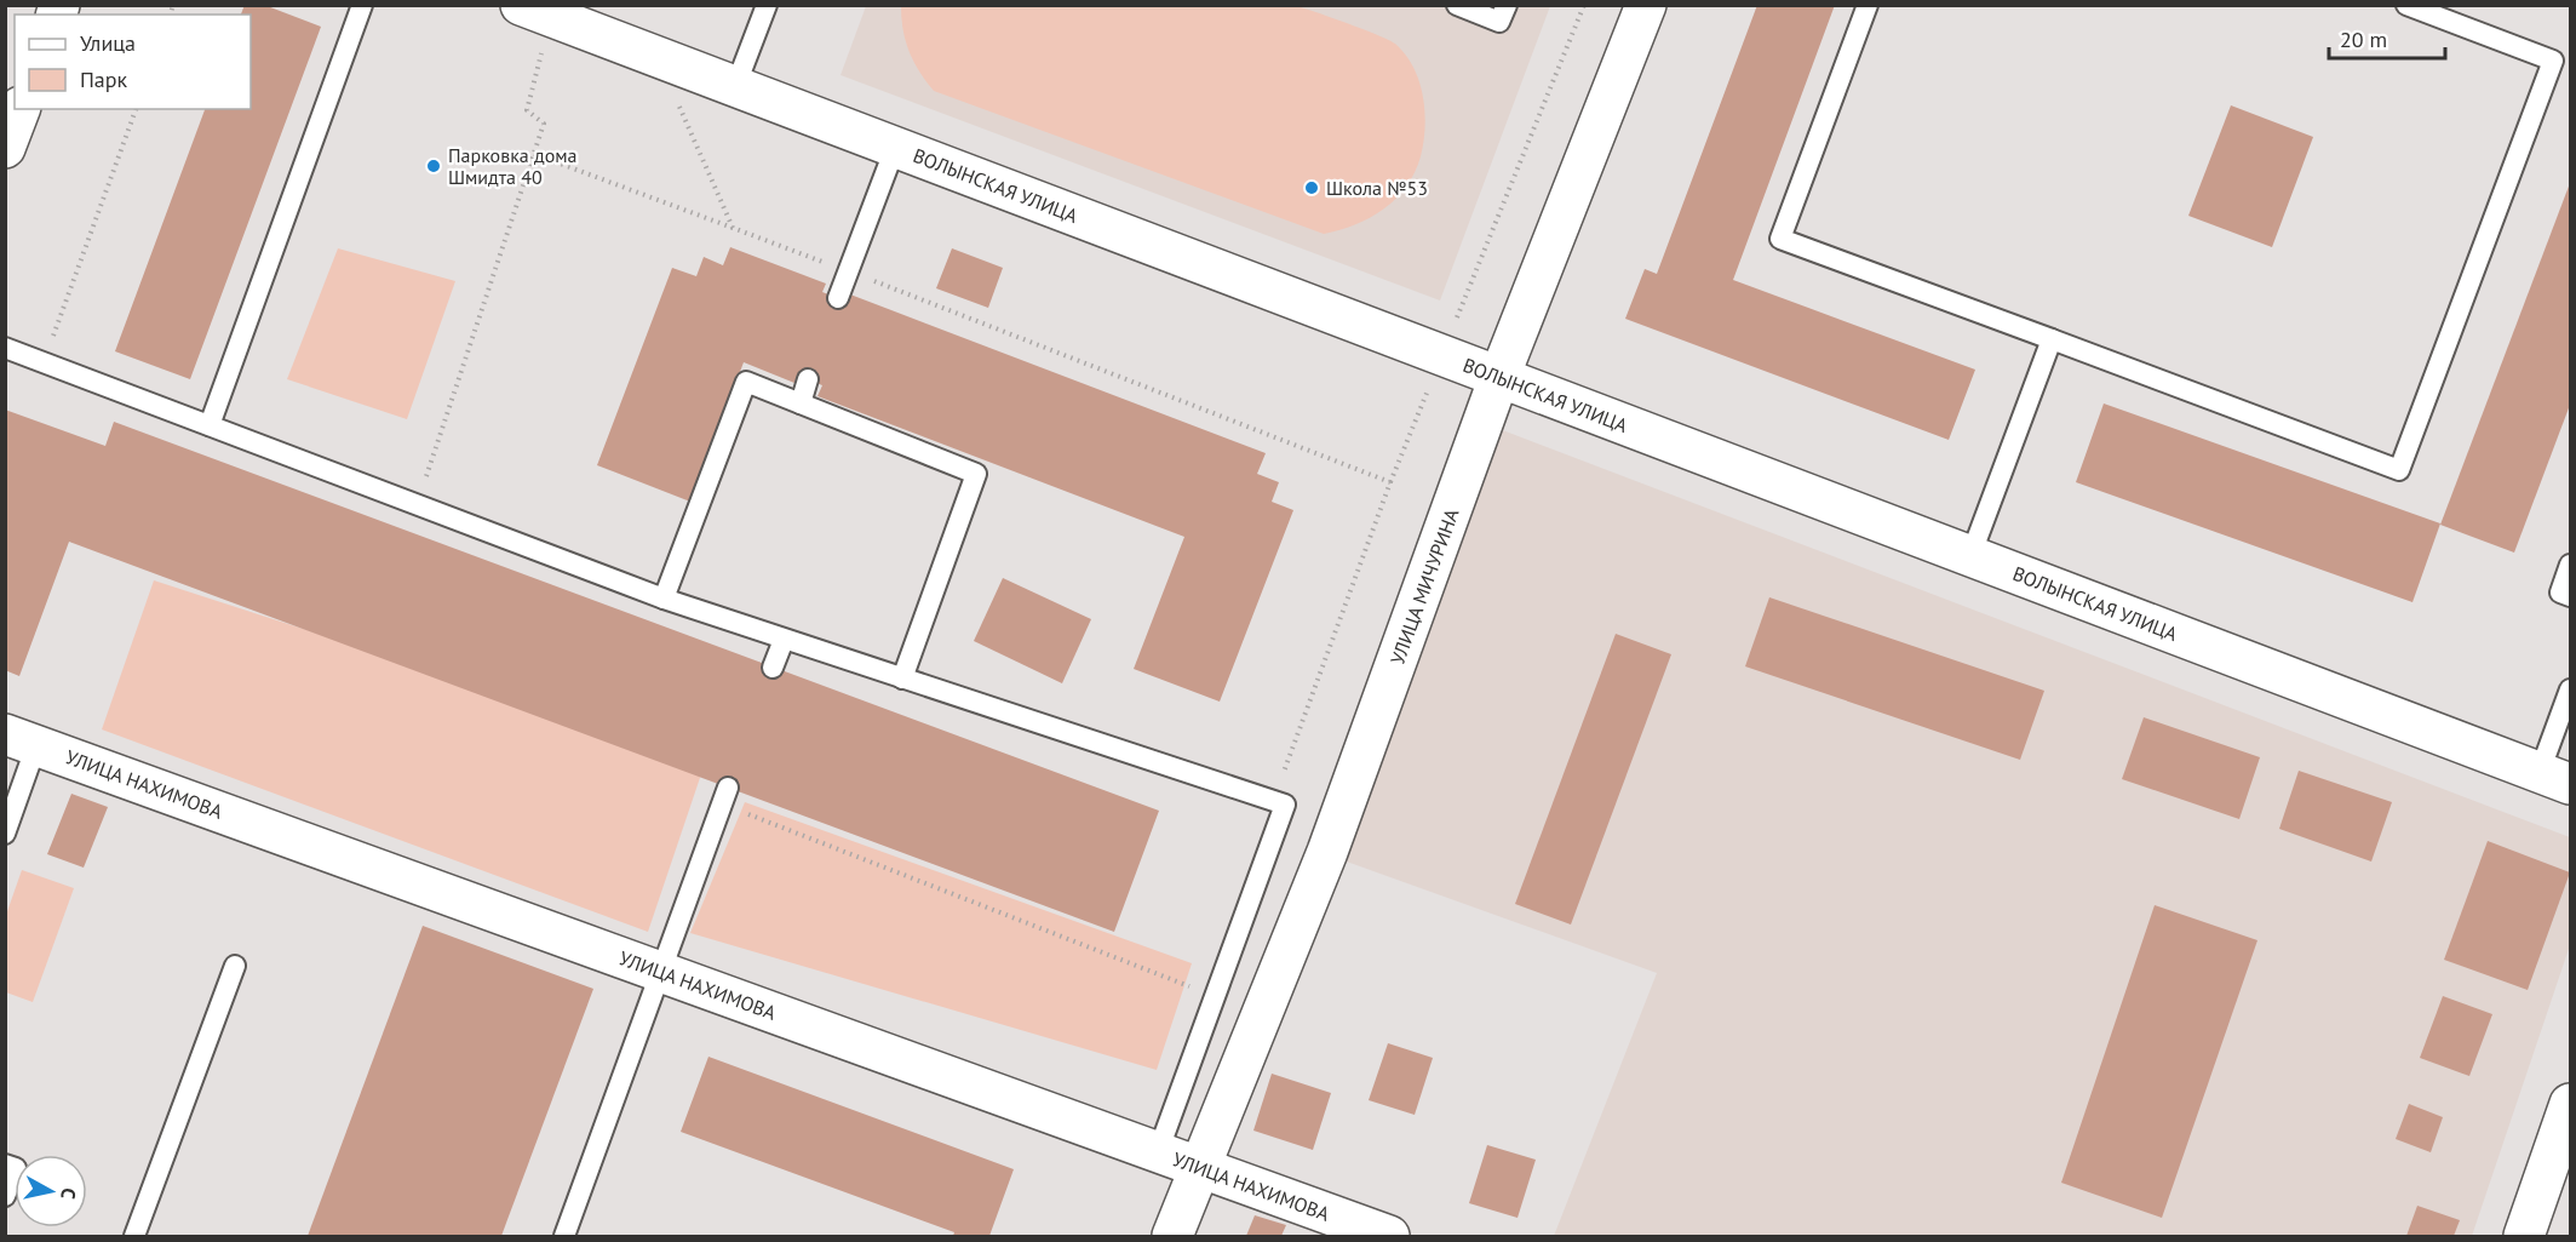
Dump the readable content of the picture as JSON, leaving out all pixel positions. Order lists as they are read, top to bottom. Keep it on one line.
{"streets":{"street":["ВОЛЫНСКАЯ УЛИЦА","УЛИЦА МИЧУРИНА","УЛИЦА НАХИМОВА"]},"crossings":[["ВОЛЫНСКАЯ УЛИЦА","УЛИЦА МИЧУРИНА"],["УЛИЦА МИЧУРИНА","УЛИЦА НАХИМОВА"]],"places":["Парковка дома Шмидта 40","Школа №53"],"legend":["Улица","Парк"],"scale_bar":"20 m","north":"right"}
